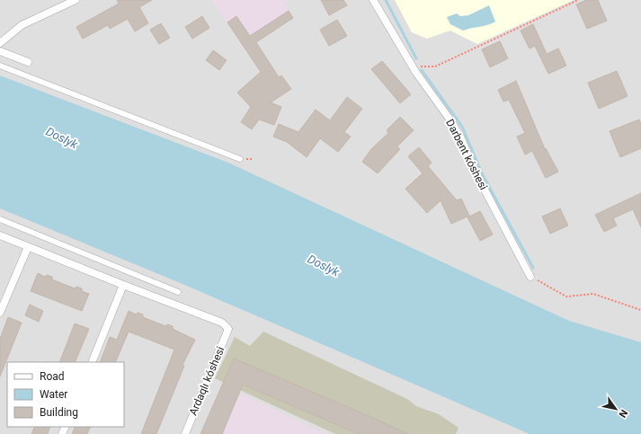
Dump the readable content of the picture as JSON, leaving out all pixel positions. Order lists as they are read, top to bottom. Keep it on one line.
{"streets":{"street":["Darbent kóshesi","Ardaqlı kóshesi"]},"water":["Doslyk"],"legend":["Road","Water","Building"],"north":"bottom right"}
